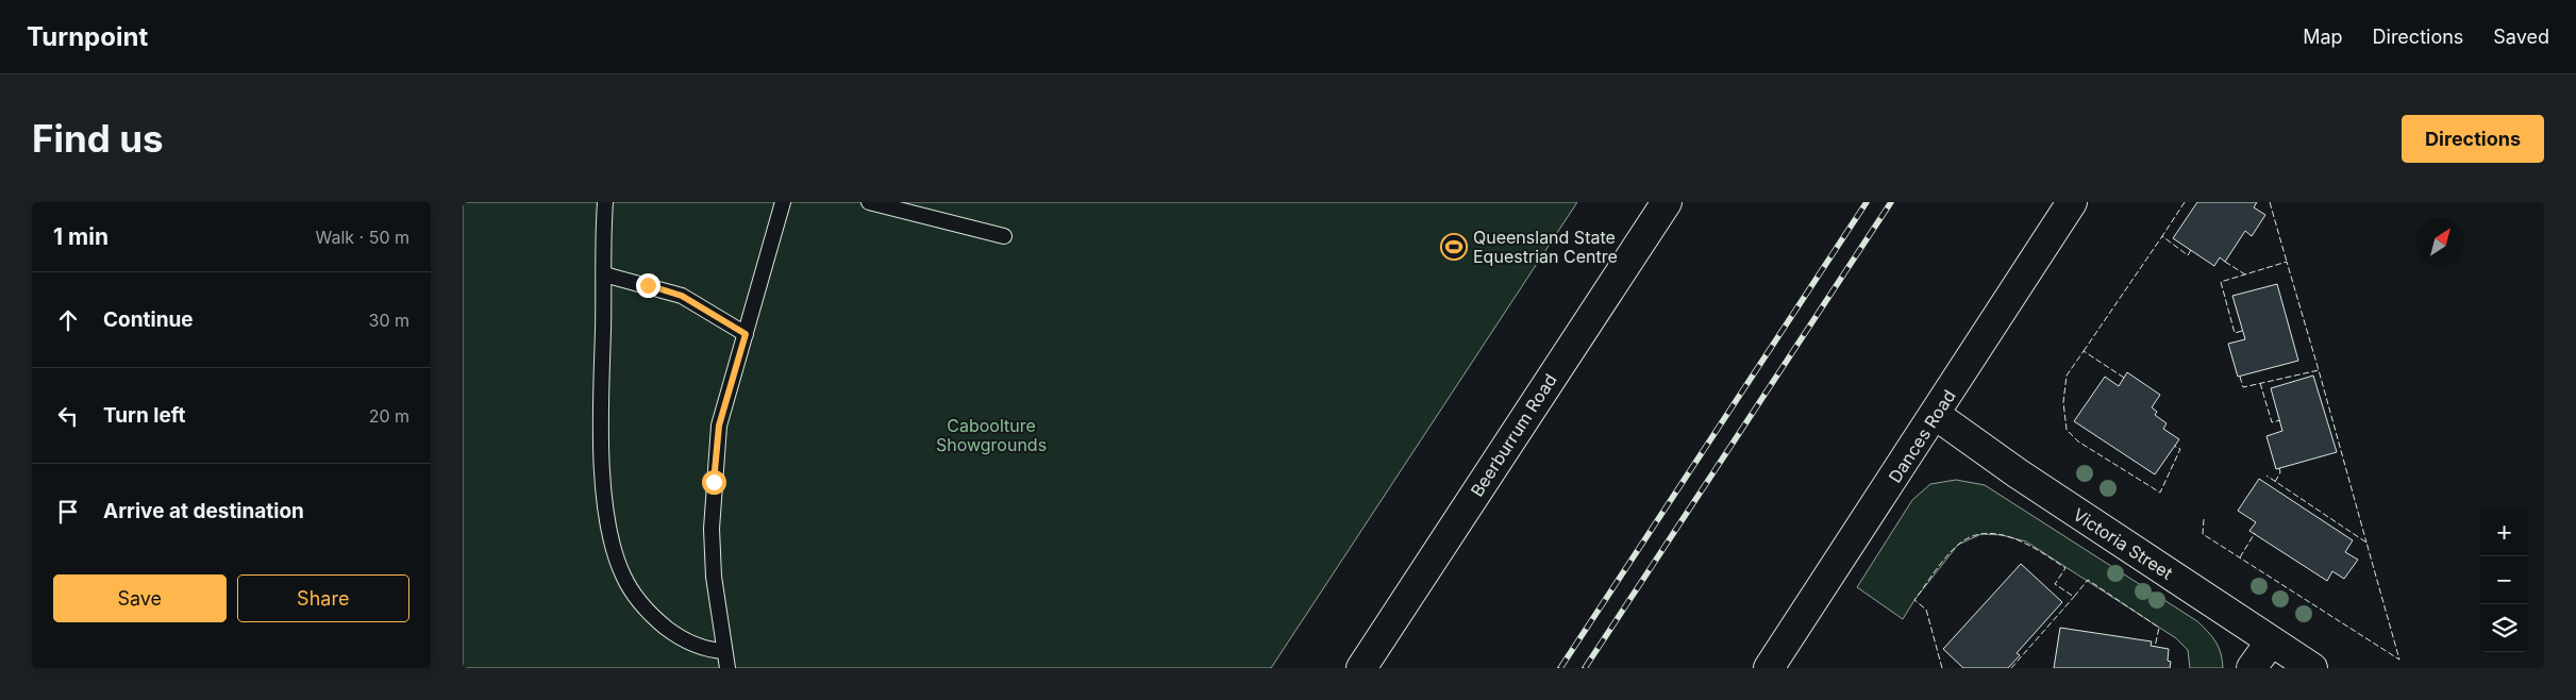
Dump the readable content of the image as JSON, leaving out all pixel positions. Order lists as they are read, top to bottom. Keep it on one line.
{"streets":{"street":["Beerburrum Road","Dances Road","Victoria Street"]},"crossings":[["Dances Road","Victoria Street"]],"parks":["Caboolture Showgrounds"],"places":{"sports":["Queensland State Equestrian Centre"]},"north":"top right","page":{"header":"Turnpoint","nav":["Map","Directions","Saved"],"buttons":["Directions",["Save","Share"]],"title":"Find us","heading":["1 min","Walk · 50 m"],"list":[["Continue","30 m"],["Turn left","20 m"],"Arrive at destination"],"map_buttons":["+","−"]}}
